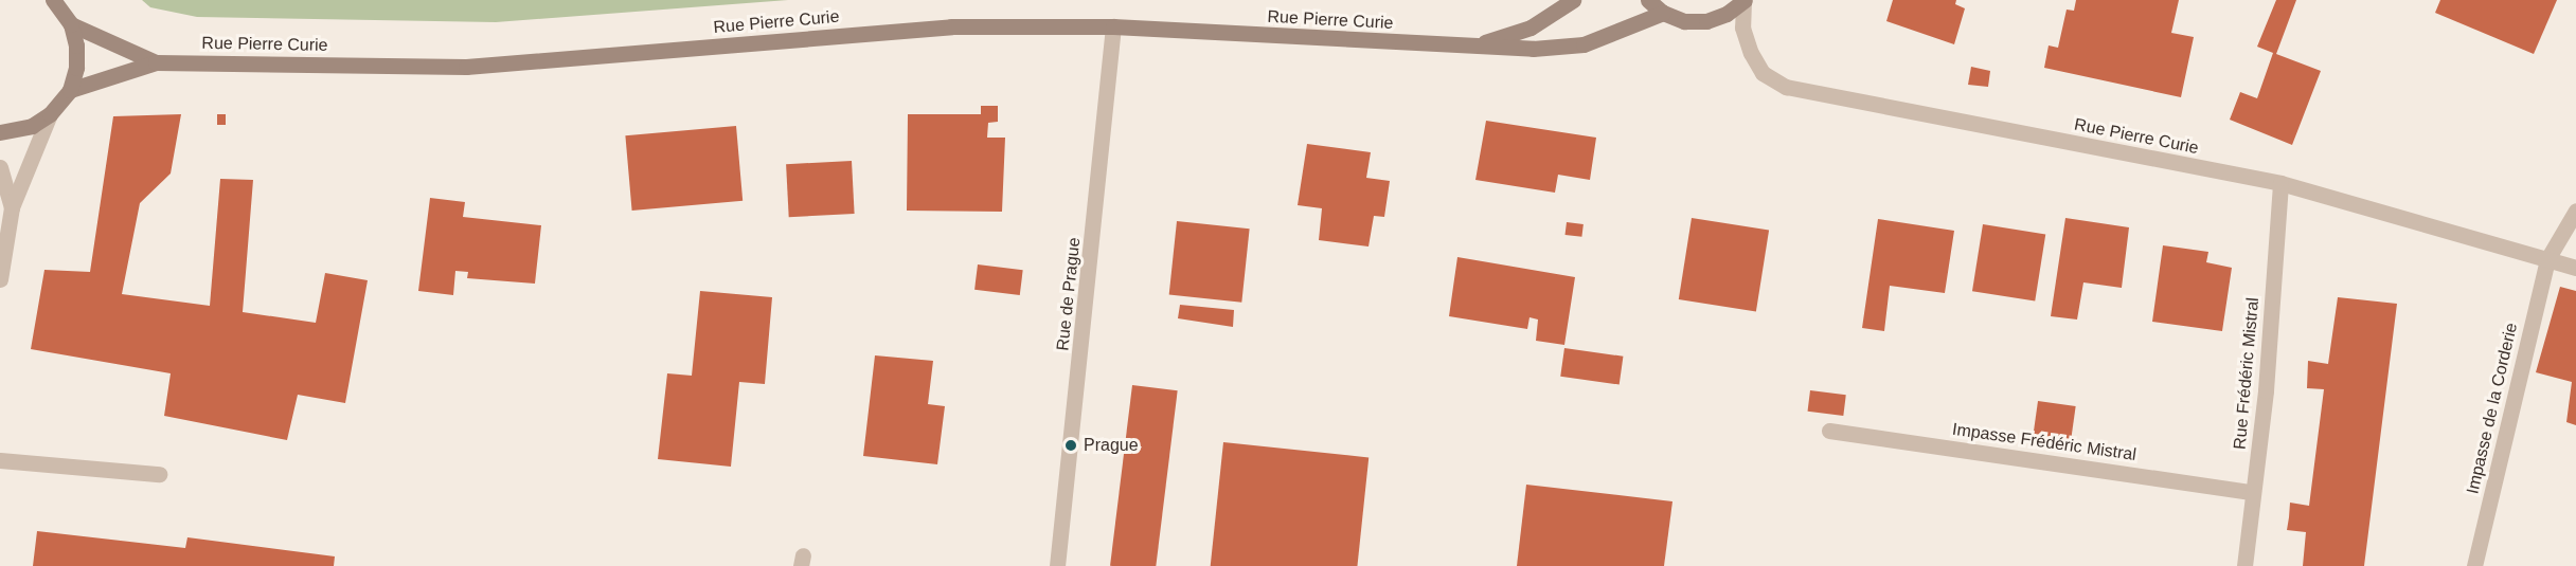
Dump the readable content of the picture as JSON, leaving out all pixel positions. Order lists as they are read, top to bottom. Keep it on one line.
{"streets":{"street":["Rue Pierre Curie","Rue de Prague","Rue Frédéric Mistral","Impasse de la Corderie","Impasse Frédéric Mistral"]},"crossings":[["Rue Pierre Curie","Rue de Prague"],["Rue Pierre Curie","Rue Frédéric Mistral"],["Rue Pierre Curie","Impasse de la Corderie"],["Rue Frédéric Mistral","Impasse Frédéric Mistral"]],"places":["Prague"]}
